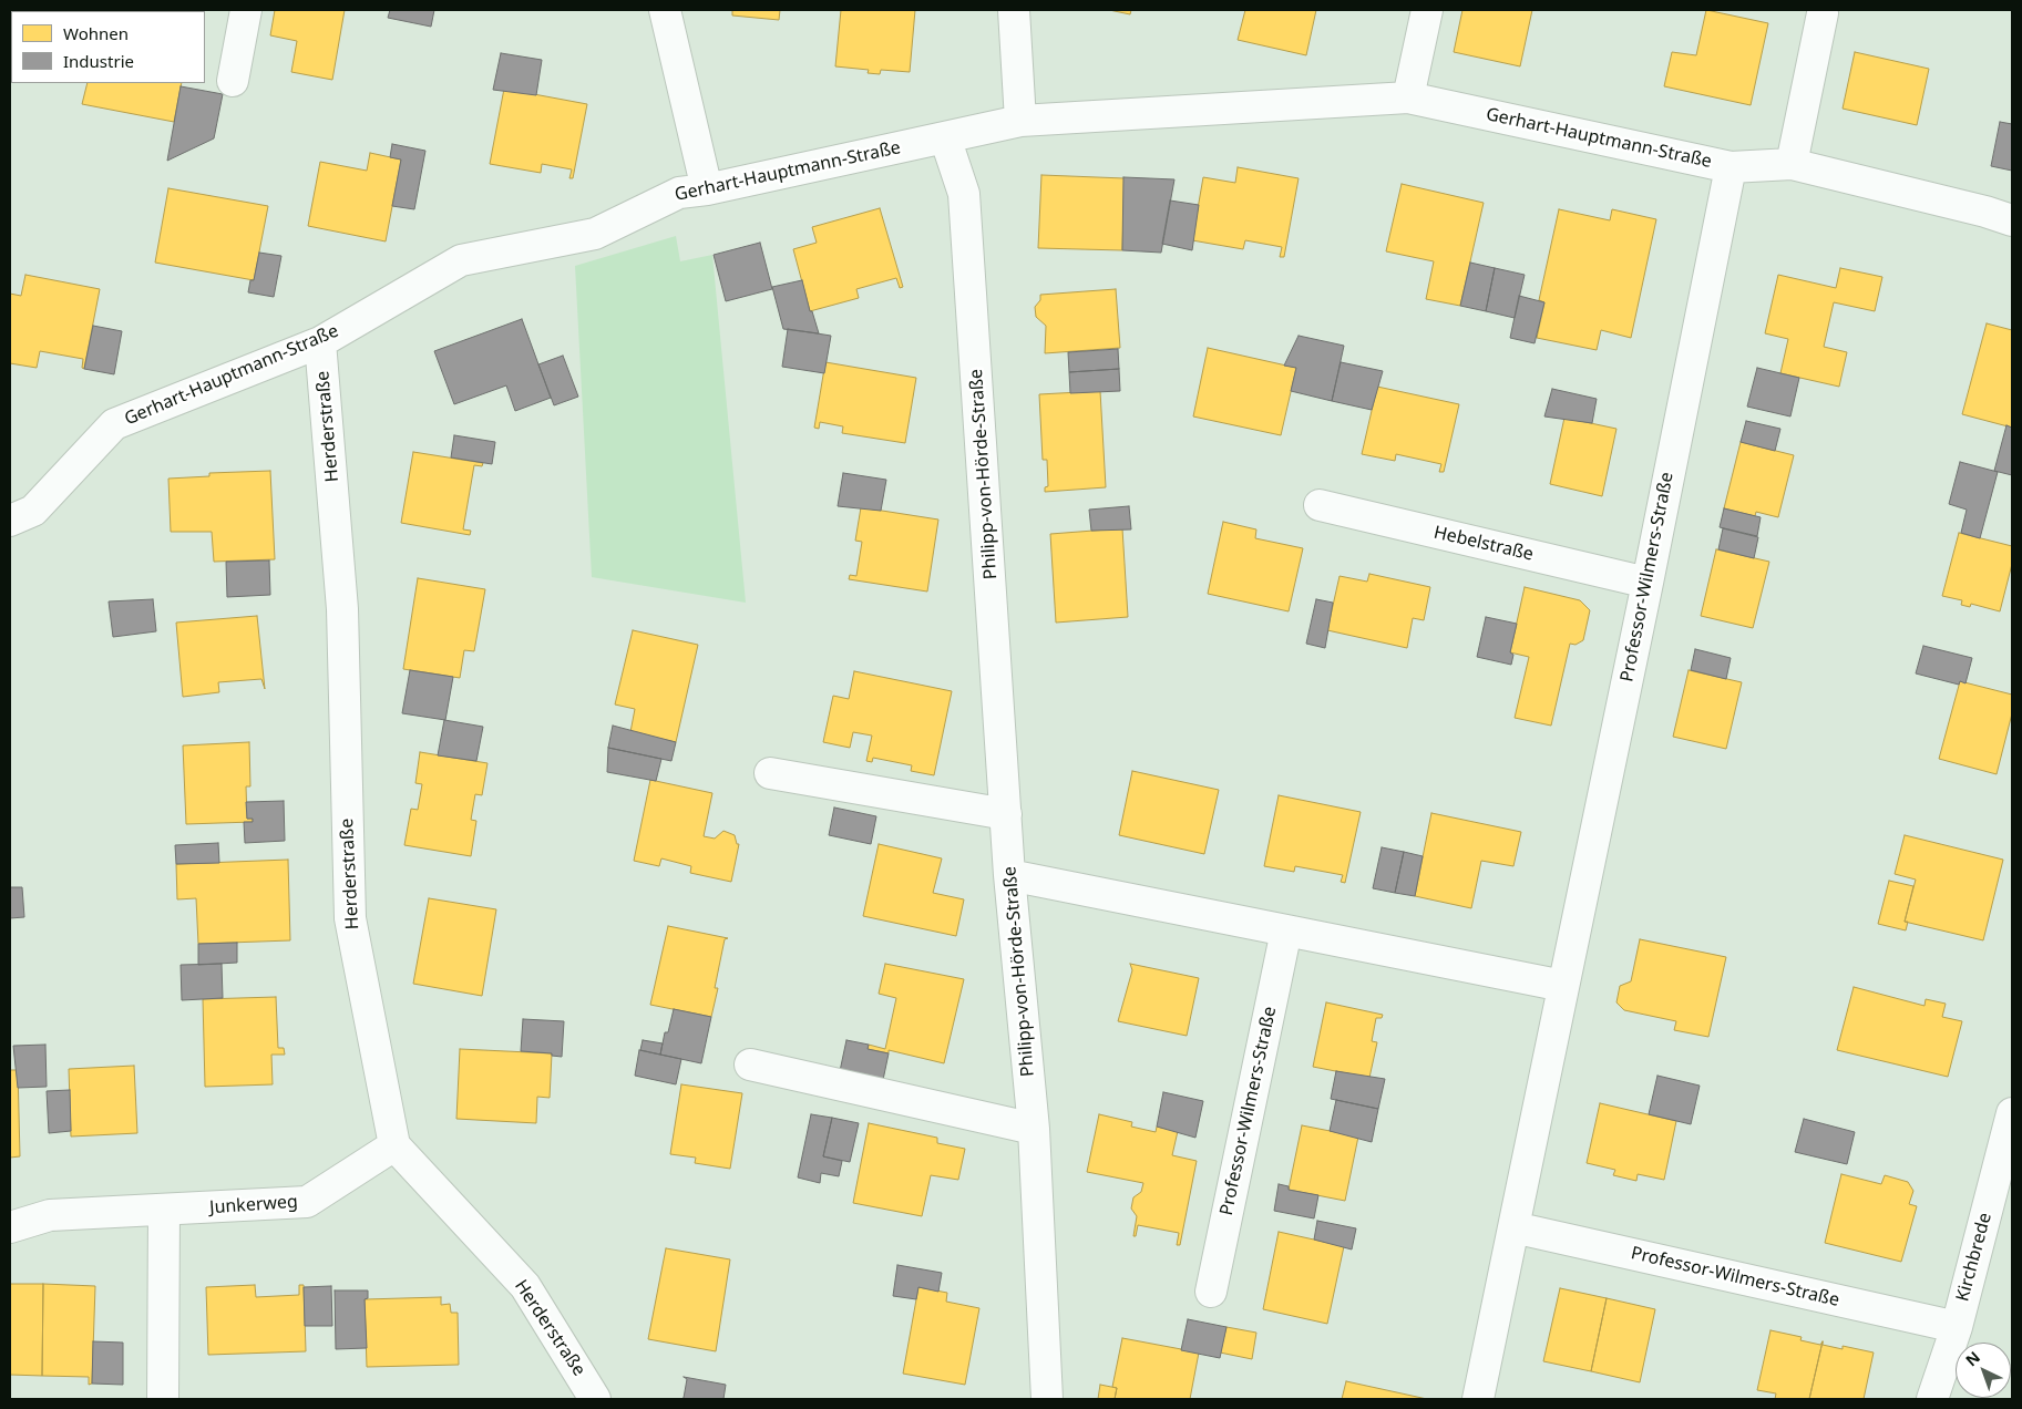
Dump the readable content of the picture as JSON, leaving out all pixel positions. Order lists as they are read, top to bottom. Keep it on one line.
{"streets":{"street":["Gerhart-Hauptmann-Straße","Herderstraße","Philipp-von-Hörde-Straße","Hebelstraße","Professor-Wilmers-Straße","Junkerweg","Kirchbrede"]},"crossings":[["Gerhart-Hauptmann-Straße","Herderstraße"],["Gerhart-Hauptmann-Straße","Philipp-von-Hörde-Straße"],["Gerhart-Hauptmann-Straße","Professor-Wilmers-Straße"],["Herderstraße","Junkerweg"],["Hebelstraße","Professor-Wilmers-Straße"],["Professor-Wilmers-Straße","Kirchbrede"]],"legend":["Wohnen","Industrie"],"north":"top left"}
